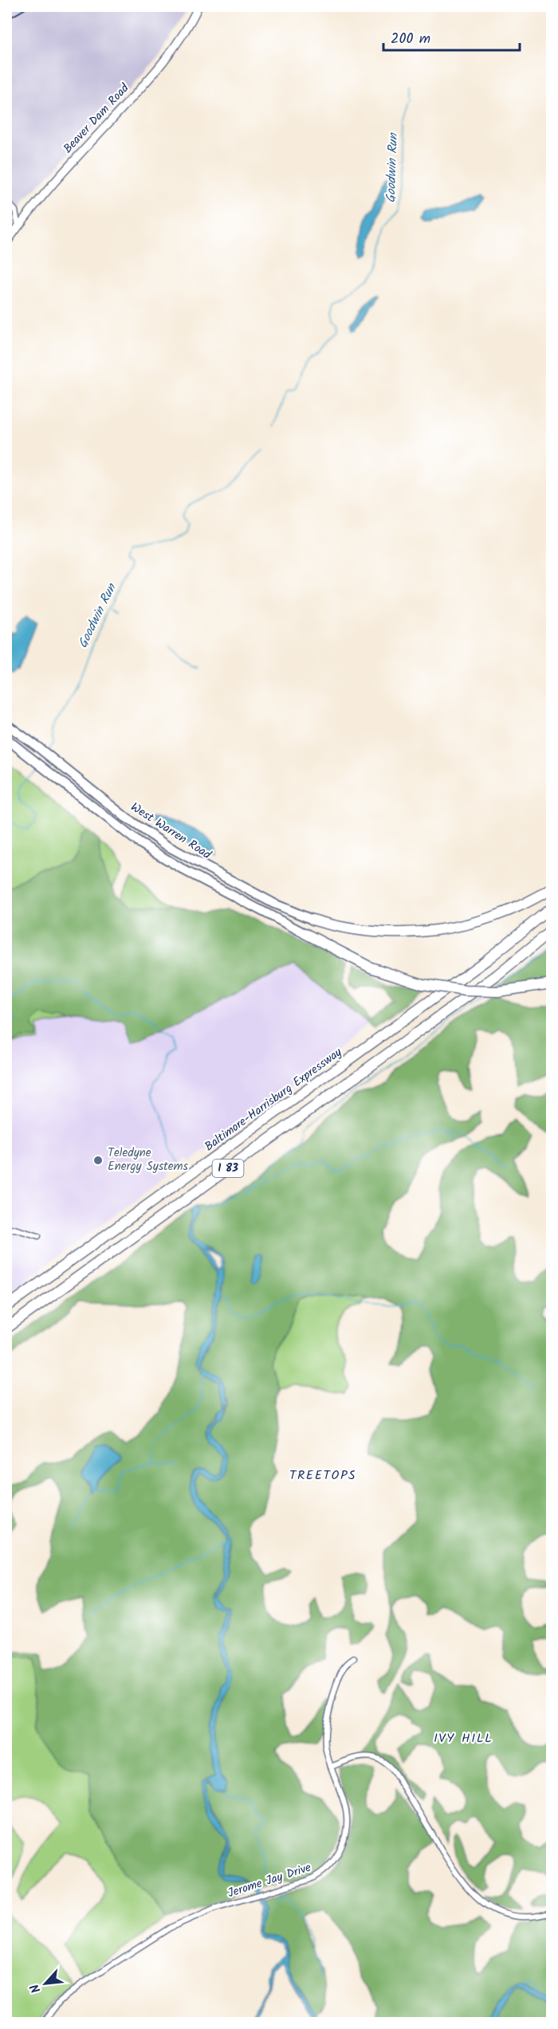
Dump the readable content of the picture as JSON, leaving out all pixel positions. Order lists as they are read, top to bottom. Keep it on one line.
{"streets":{"highway":["Baltimore-Harrisburg Expressway","I 83"],"main road":["Beaver Dam Road","West Warren Road"],"street":["Jerome Jay Drive"]},"districts":["TREETOPS","IVY HILL"],"water":["Goodwin Run"],"places":["Teledyne Energy Systems"],"scale_bar":"200 m","north":"bottom left"}
